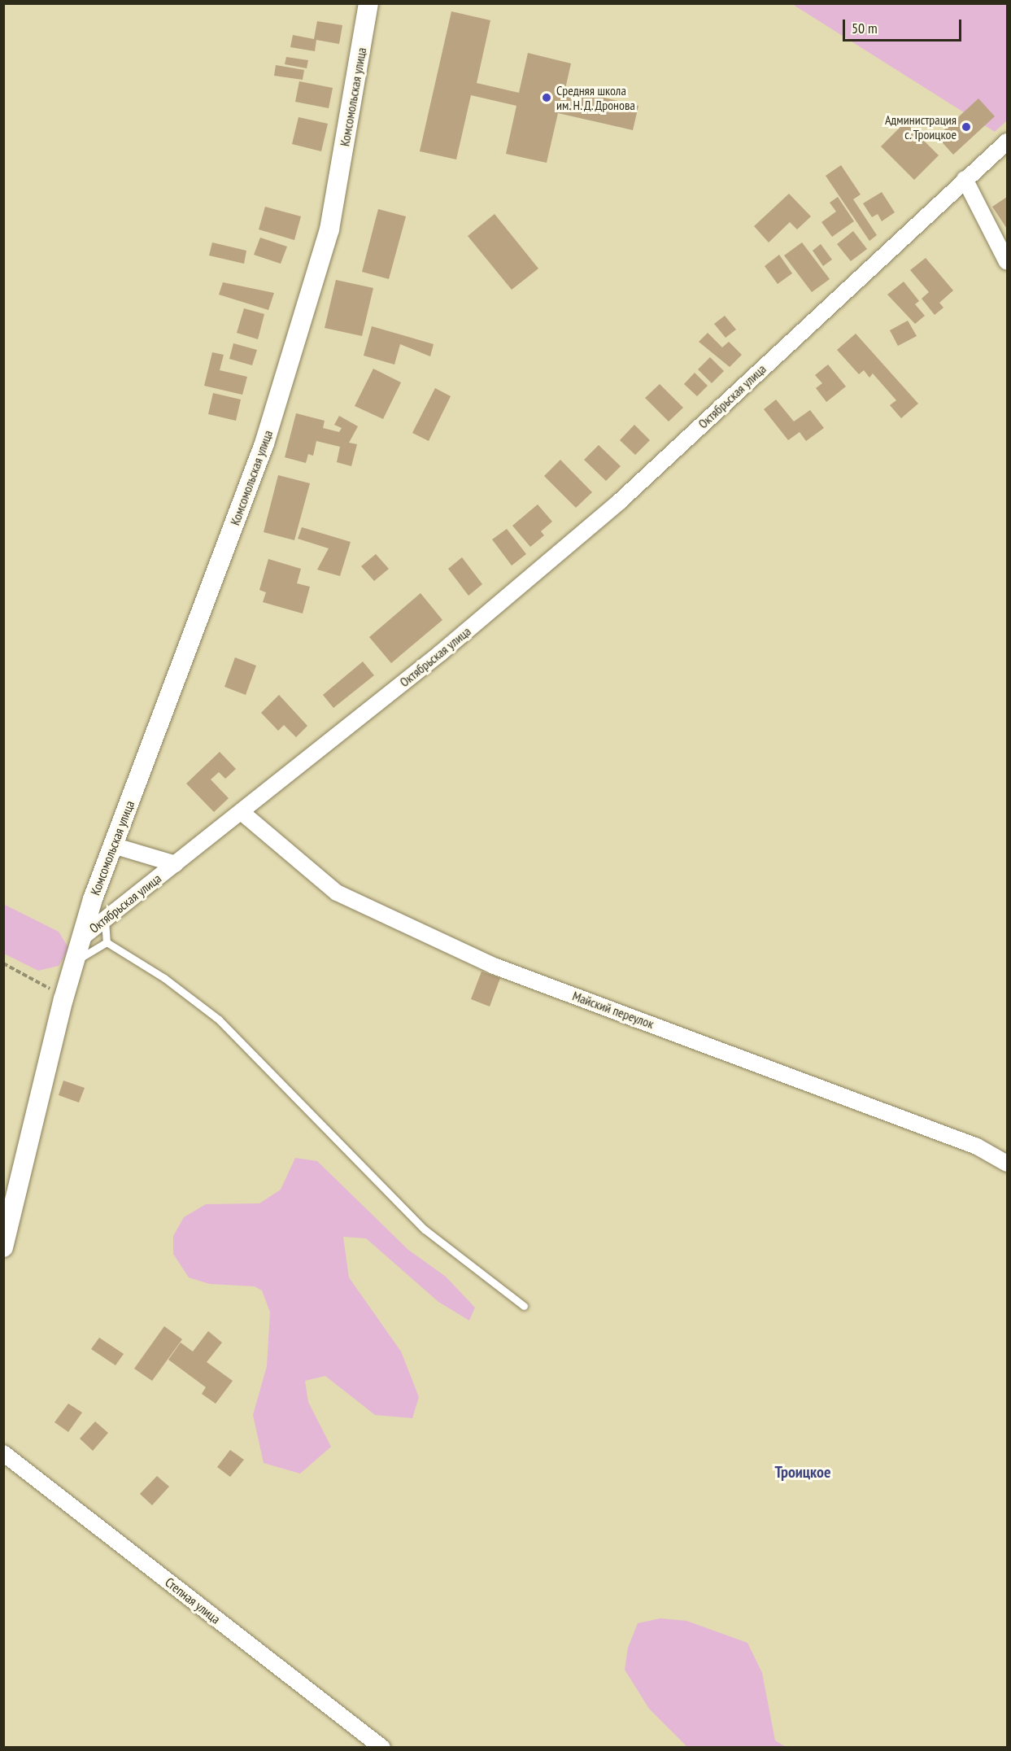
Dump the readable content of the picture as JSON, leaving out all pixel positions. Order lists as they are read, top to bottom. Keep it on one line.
{"streets":{"street":["Комсомольская улица","Октябрьская улица","Майский переулок","Степная улица"]},"crossings":[["Комсомольская улица","Октябрьская улица"],["Октябрьская улица","Майский переулок"]],"districts":["Троицкое"],"places":["Средняя школа им. Н. Д. Дронова","Администрация с. Троицкое"],"scale_bar":"50 m"}
